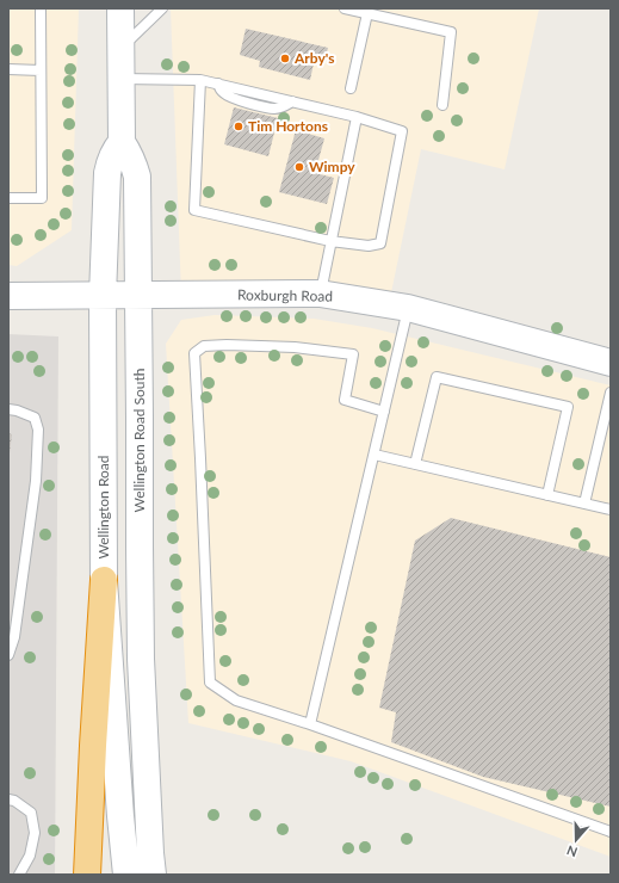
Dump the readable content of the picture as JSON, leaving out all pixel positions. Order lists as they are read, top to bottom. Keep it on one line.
{"streets":{"main road":["Roxburgh Road","Wellington Road South","Wellington Road"]},"crossings":[["Roxburgh Road","Wellington Road South"],["Roxburgh Road","Wellington Road"],["Wellington Road South","Wellington Road"]],"places":["Arby's","Tim Hortons","Wimpy"],"north":"bottom"}
